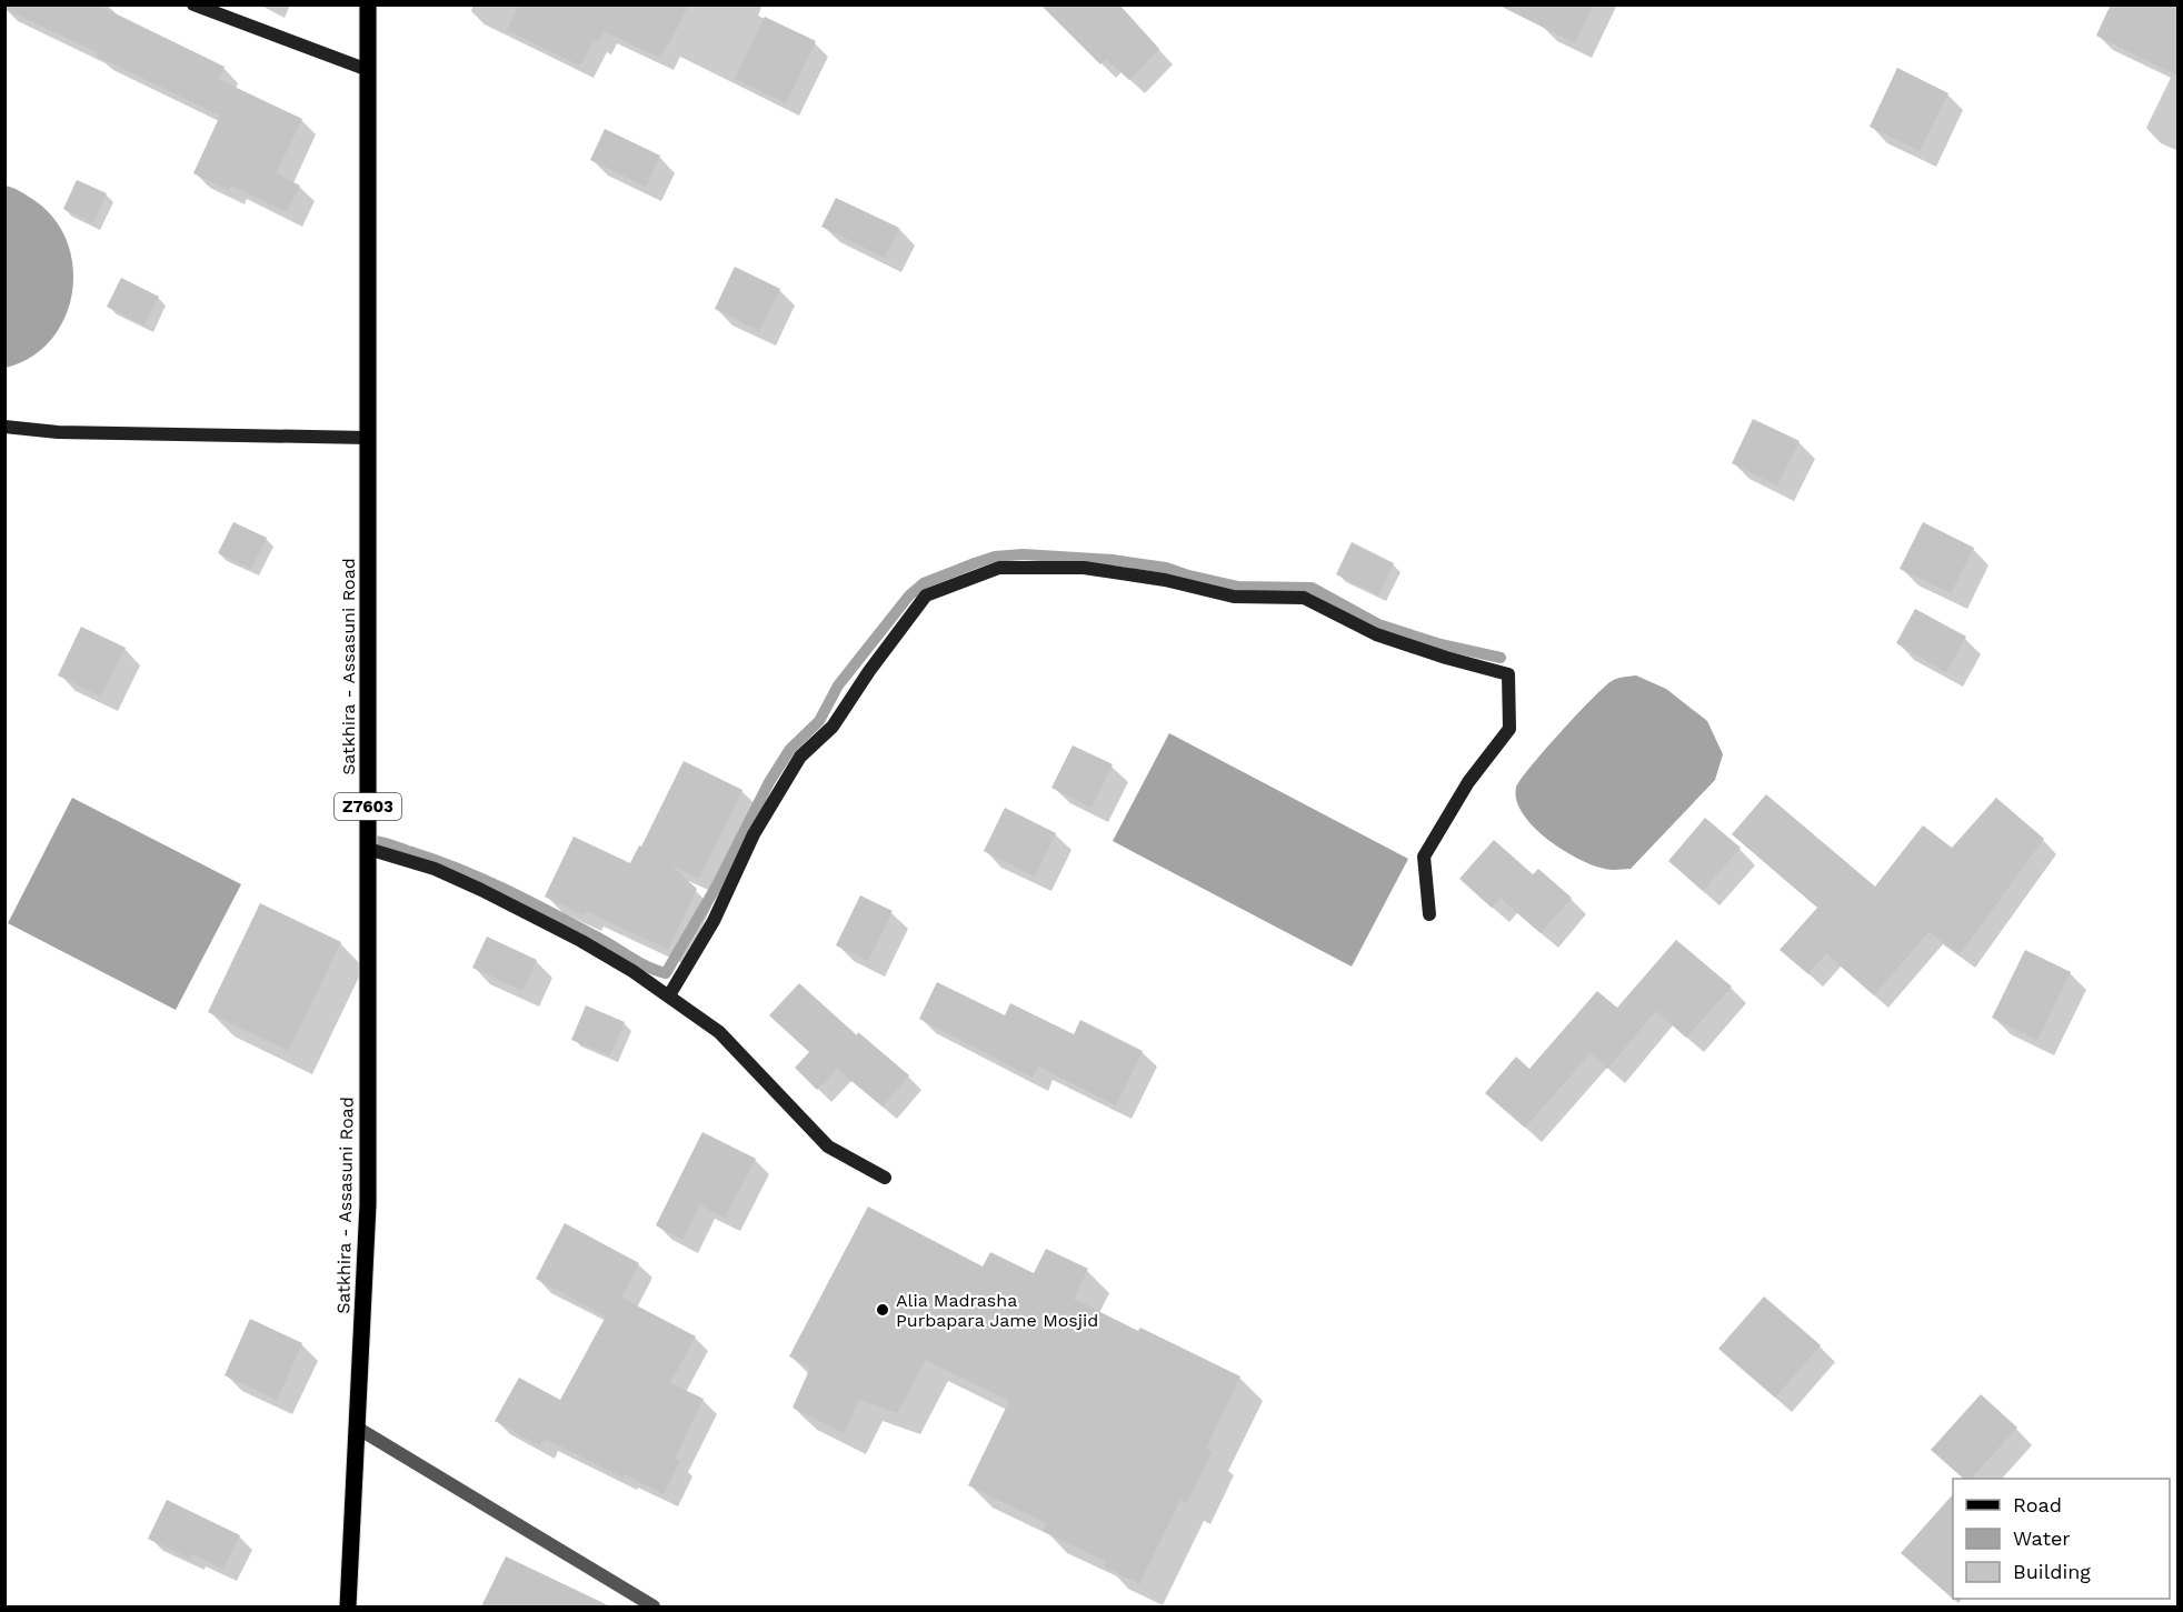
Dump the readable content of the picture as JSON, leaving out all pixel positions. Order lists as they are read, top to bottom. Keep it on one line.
{"streets":{"main road":["Satkhira - Assasuni Road","Z7603"]},"places":["Alia Madrasha Purbapara Jame Mosjid"],"legend":["Road","Water","Building"]}
